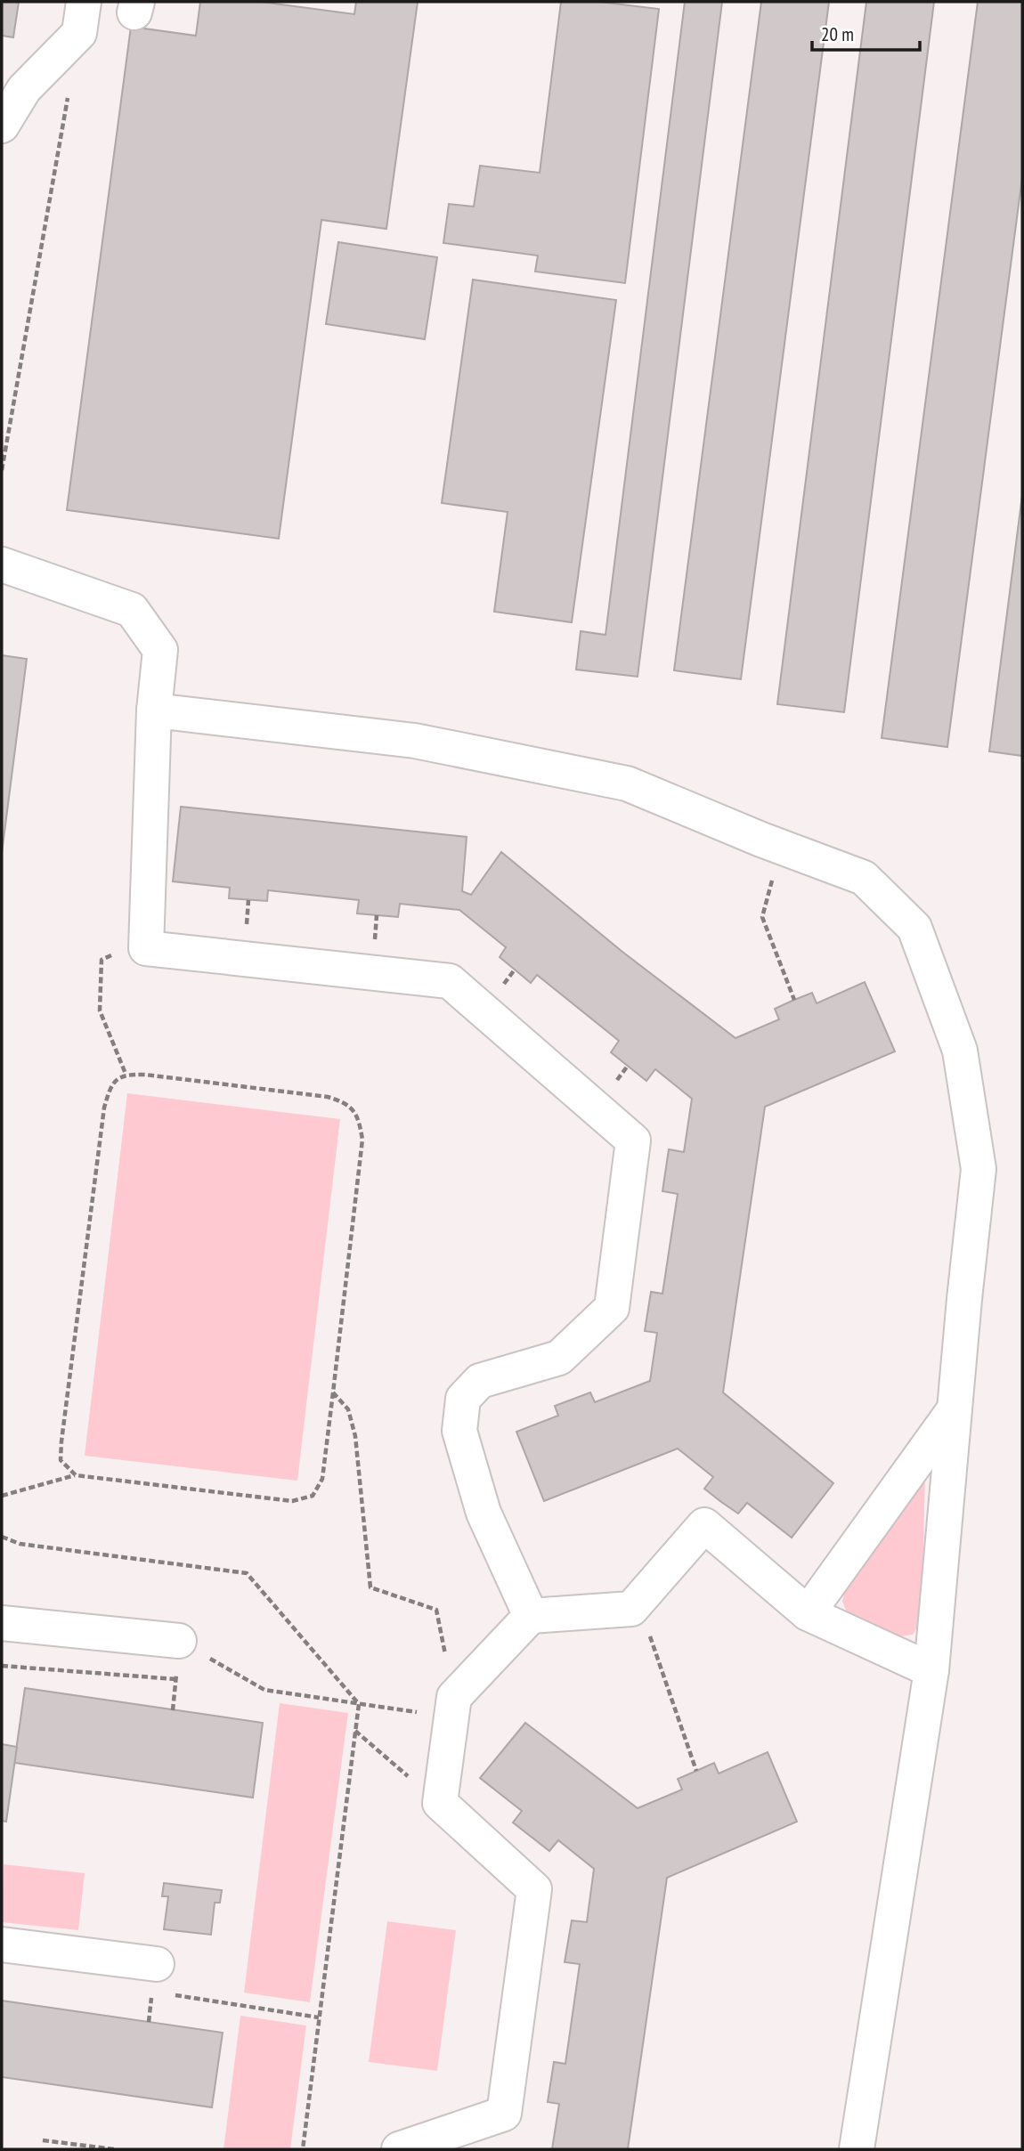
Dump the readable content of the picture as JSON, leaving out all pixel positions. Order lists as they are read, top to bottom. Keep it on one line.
{"scale_bar":"20 m"}
